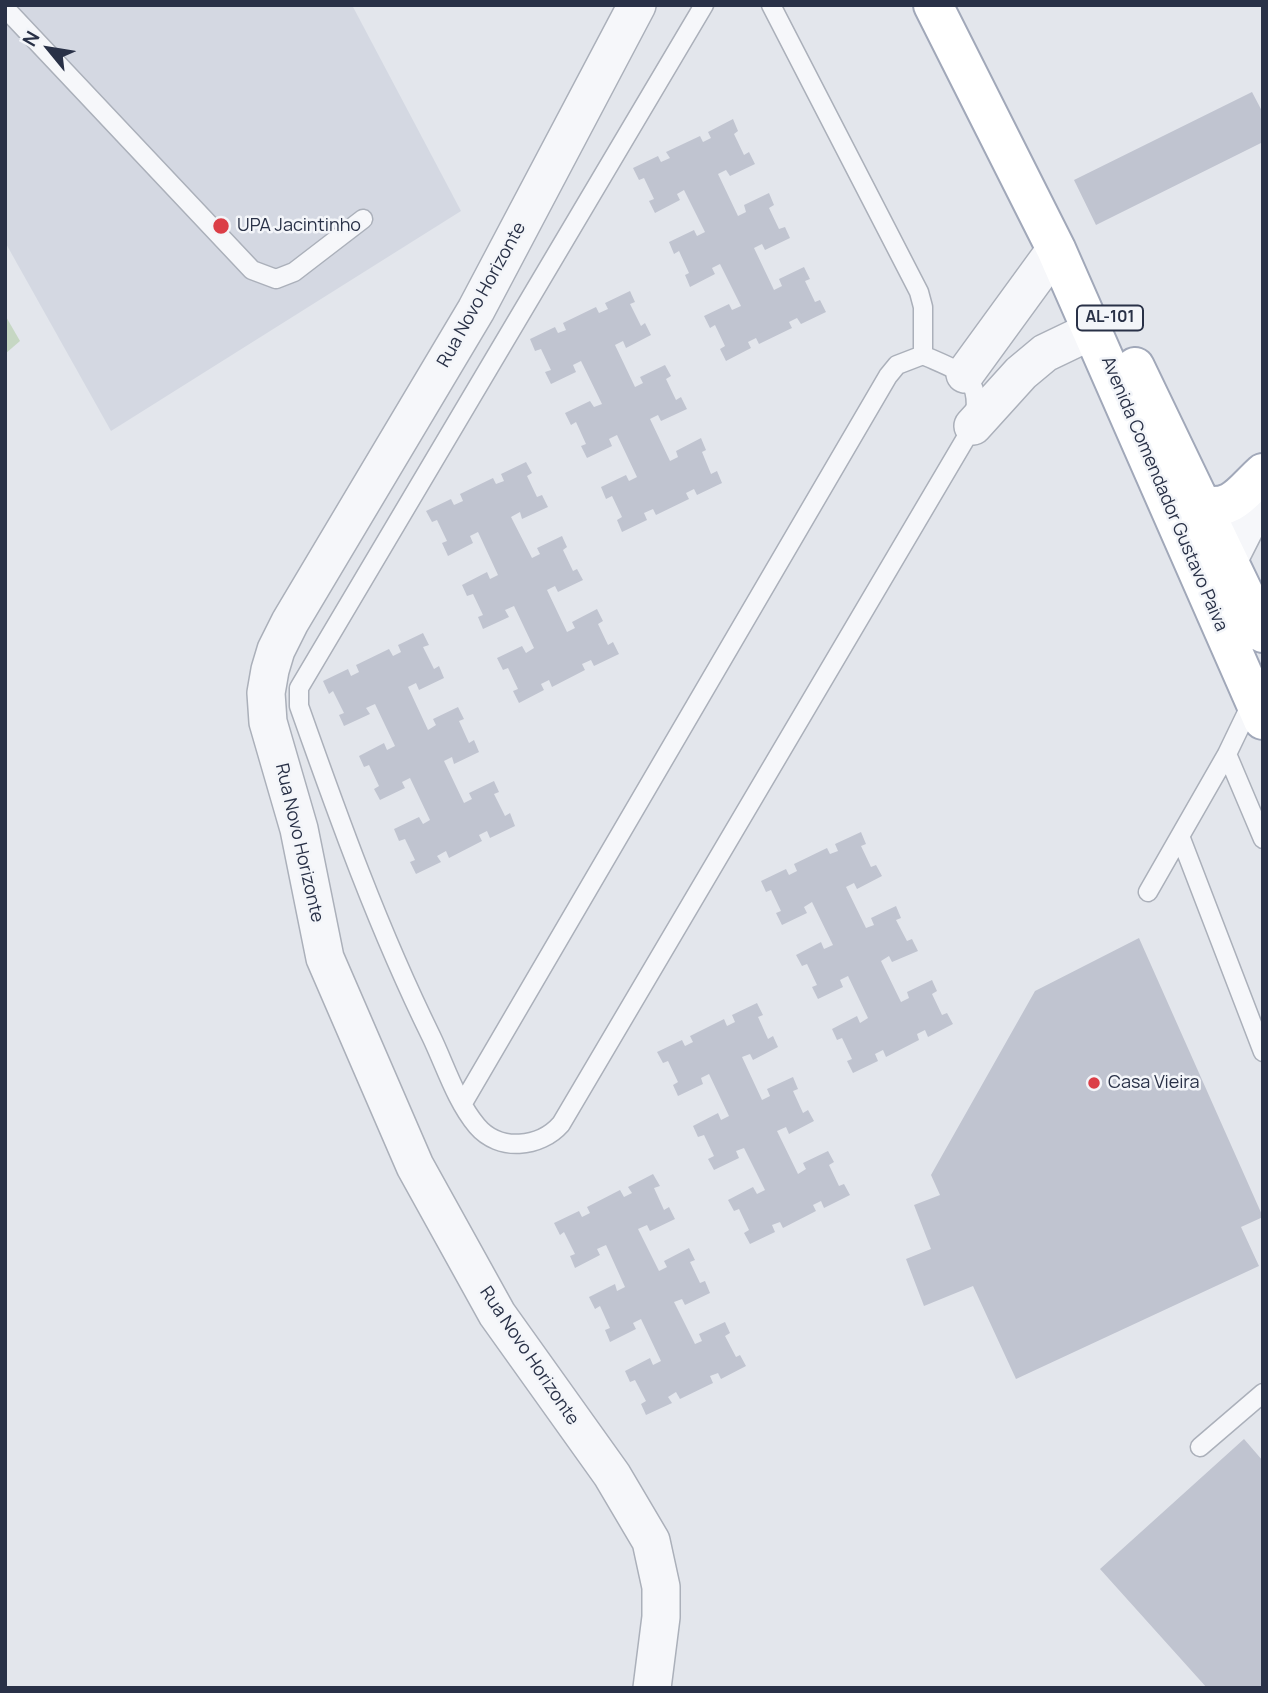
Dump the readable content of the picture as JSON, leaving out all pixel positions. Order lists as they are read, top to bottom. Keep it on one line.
{"streets":{"main road":["AL-101","Avenida Comendador Gustavo Paiva"],"street":["Rua Novo Horizonte"]},"places":["UPA Jacintinho","Casa Vieira"],"north":"top left"}
